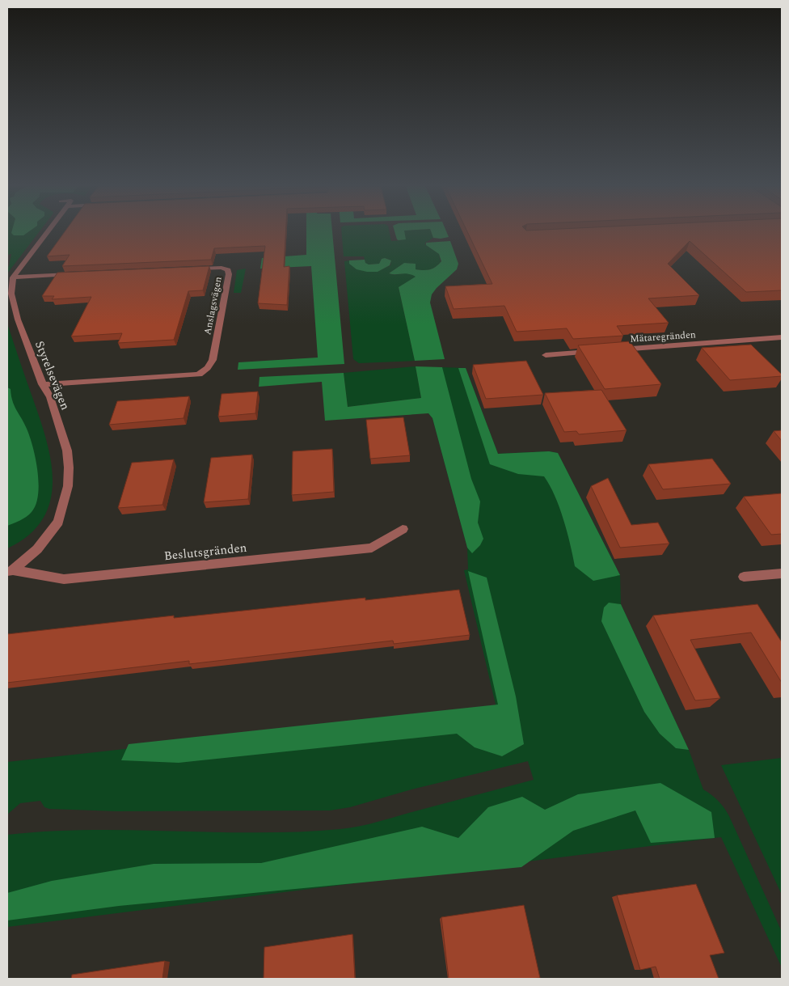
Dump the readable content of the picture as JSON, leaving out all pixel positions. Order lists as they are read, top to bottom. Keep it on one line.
{"streets":{"street":["Anslagsvägen","Mätaregränden","Styrelsevägen","Beslutsgränden"]},"crossings":[["Anslagsvägen","Styrelsevägen"],["Styrelsevägen","Beslutsgränden"]]}
